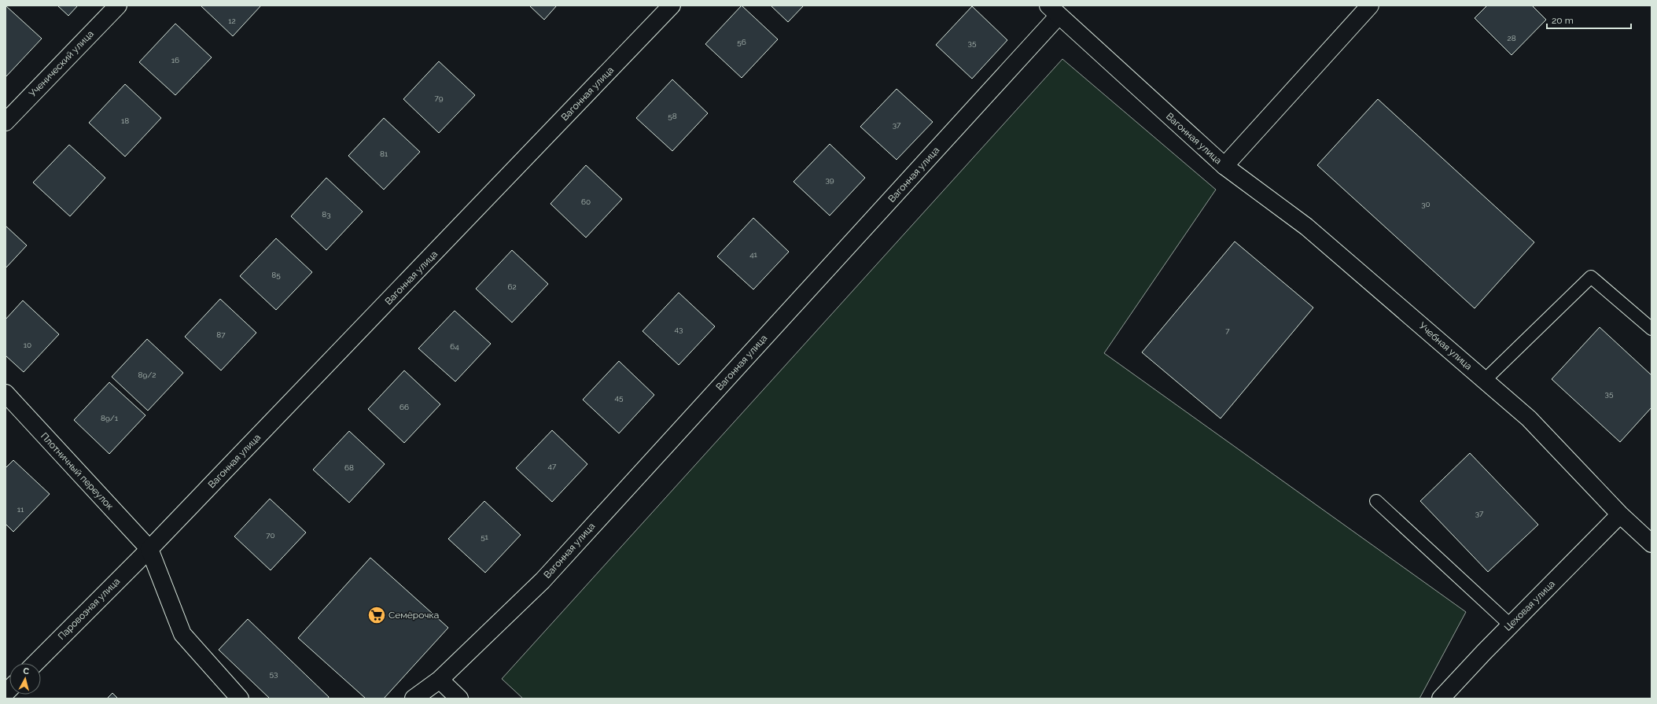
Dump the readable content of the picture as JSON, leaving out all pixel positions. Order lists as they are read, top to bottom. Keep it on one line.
{"streets":{"street":["Ученический улица","Вагонная улица","Учебная улица","Плотничный переулок","Цеховая улица","Паровозная улица"]},"crossings":[["Вагонная улица","Учебная улица"],["Вагонная улица","Плотничный переулок"],["Вагонная улица","Паровозная улица"],["Учебная улица","Цеховая улица"],["Плотничный переулок","Паровозная улица"]],"places":{"supermarket":["Семёрочка"]},"house_numbers":["12","28","56","35","16","79","58","18","37","81","39","60","30","83","41","85","62","43","7","87","10","64","89/2","35","45","66","89/1","47","68","11","37","70","51","53"],"scale_bar":"20 m","north":"top"}
